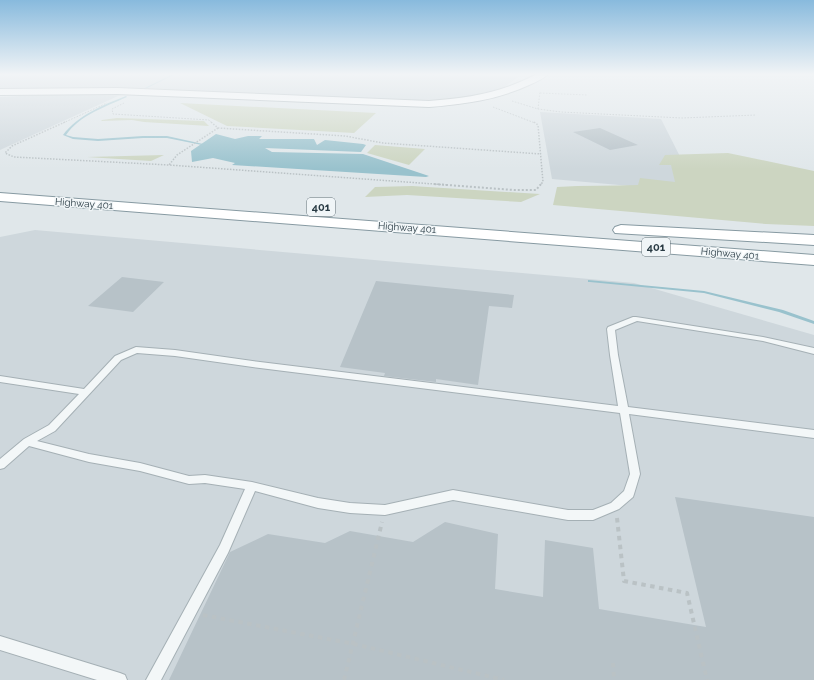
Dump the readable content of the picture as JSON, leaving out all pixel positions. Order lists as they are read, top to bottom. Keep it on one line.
{"streets":{"main road":["Highway 401","401"]}}
